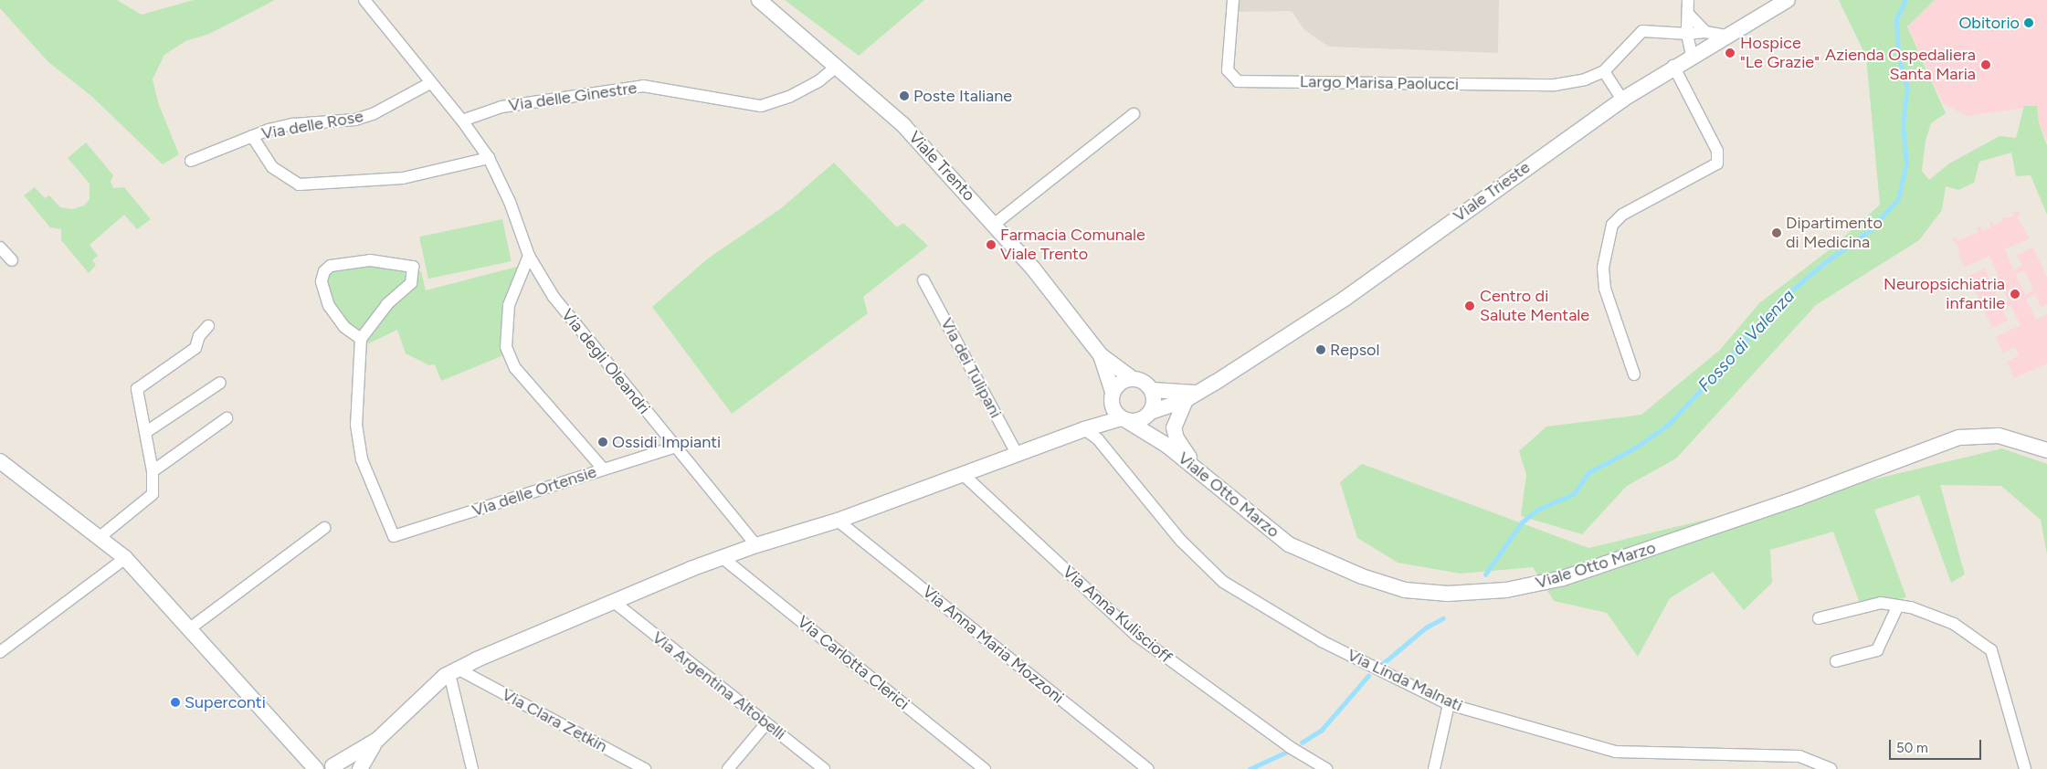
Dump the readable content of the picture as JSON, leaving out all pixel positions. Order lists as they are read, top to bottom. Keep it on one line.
{"streets":{"street":["Largo Marisa Paolucci","Via delle Ginestre","Via delle Rose","Viale Trento","Viale Trieste","Via degli Oleandri","Via dei Tulipani","Via delle Ortensie","Viale Otto Marzo","Via Anna Kuliscioff","Via Anna Maria Mozzoni","Via Carlotta Clerici","Via Linda Malnati","Via Argentina Altobelli","Via Clara Zetkin"]},"crossings":[["Largo Marisa Paolucci","Viale Trieste"],["Via delle Ginestre","Viale Trento"],["Via delle Ginestre","Via degli Oleandri"],["Via delle Rose","Via degli Oleandri"],["Viale Trento","Viale Trieste"],["Viale Trento","Viale Otto Marzo"],["Viale Trieste","Viale Otto Marzo"],["Via degli Oleandri","Via delle Ortensie"]],"water":["Fosso di Valenza"],"places":["Obitorio","Hospice \"Le Grazie\"","Azienda Ospedaliera Santa Maria","Poste Italiane","Dipartimento di Medicina","Farmacia Comunale Viale Trento","Neuropsichiatria infantile","Centro di Salute Mentale","Repsol","Ossidi Impianti","Superconti"],"scale_bar":"50 m"}
